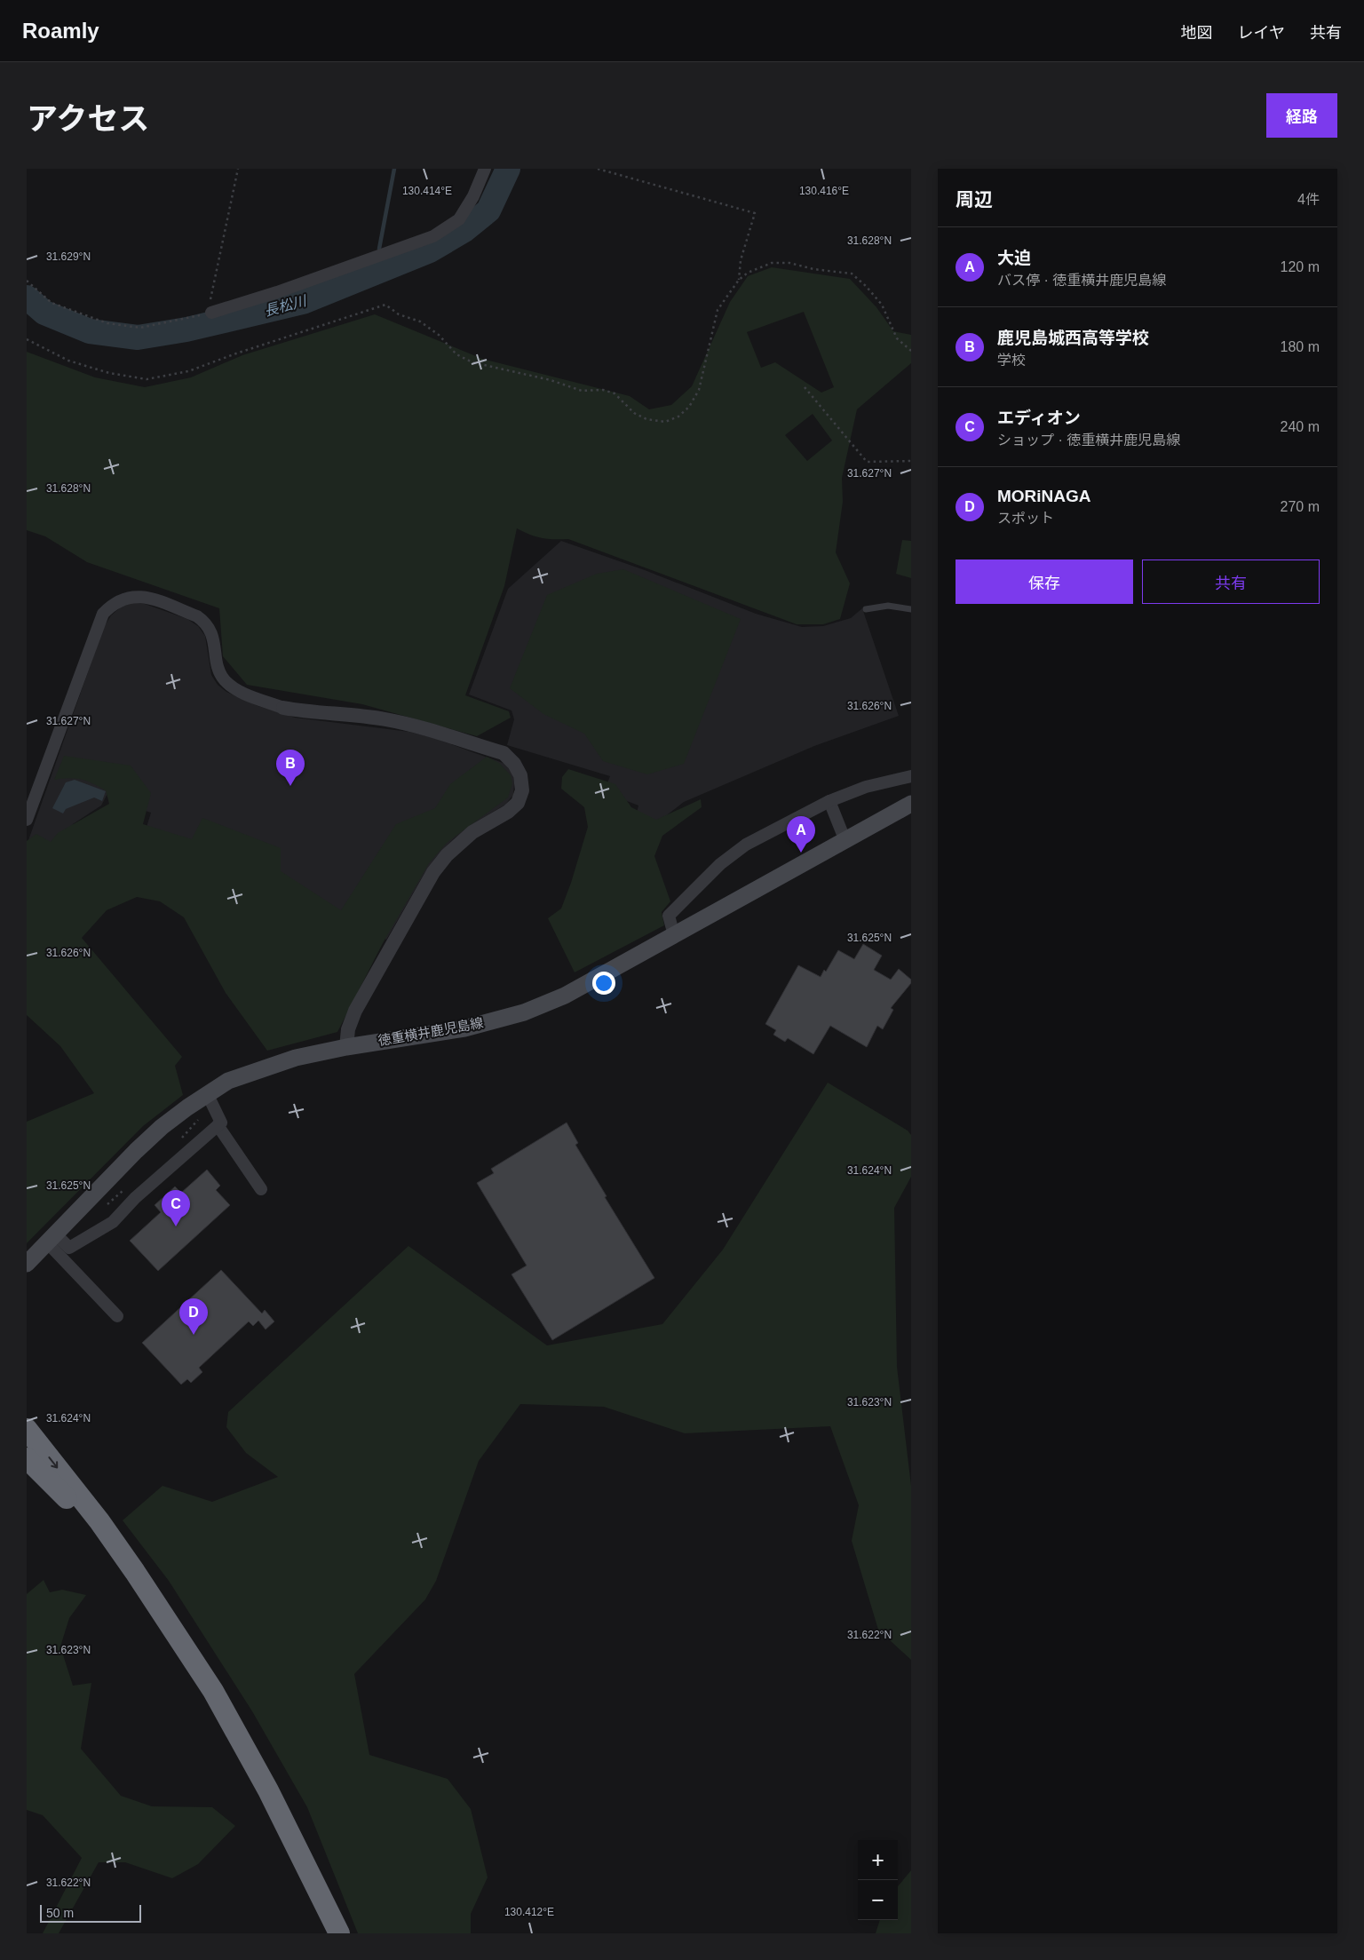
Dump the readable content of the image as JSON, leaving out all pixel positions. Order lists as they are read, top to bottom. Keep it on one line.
{"streets":{"main road":["徳重横井鹿児島線"]},"water":["長松川"],"scale_bar":"50 m","page":{"header":"Roamly","nav":["地図","レイヤ","共有"],"title":"アクセス","buttons":["経路",["保存","共有"]],"heading":["周辺","4件"],"list":[{"mark":"A","name":"大迫","note":"バス停 · 徳重横井鹿児島線","value":"120 m"},{"mark":"B","name":"鹿児島城西高等学校","note":"学校","value":"180 m"},{"mark":"C","name":"エディオン","note":"ショップ · 徳重横井鹿児島線","value":"240 m"},{"mark":"D","name":"MORiNAGA","note":"スポット","value":"270 m"}],"pins":["B","A","C","D"],"map_buttons":["+","−"],"scale":"50 m"},"coordinates":["130.414°E","130.416°E","31.628°N","31.629°N","31.627°N","31.626°N","31.625°N","31.624°N","31.623°N","31.622°N","130.412°E"]}
